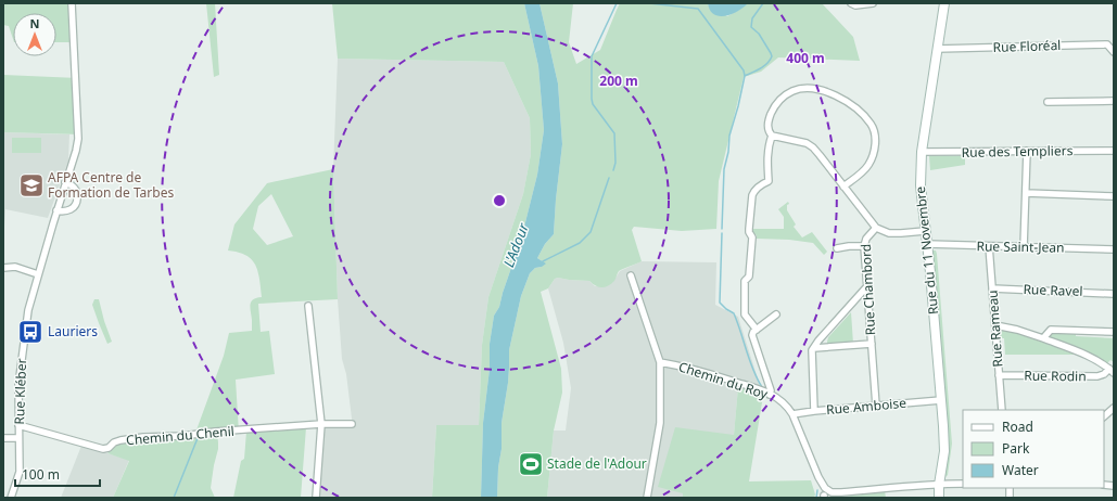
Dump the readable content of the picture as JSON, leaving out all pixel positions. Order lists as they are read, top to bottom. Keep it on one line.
{"streets":{"street":["Rue Floréal","Rue des Templiers","Rue Saint-Jean","Rue du 11 Novembre","Rue Chambord","Rue Ravel","Rue Rameau","Rue Rodin","Chemin du Roy","Rue Kléber","Rue Amboise","Chemin du Chenil"]},"crossings":[["Rue Floréal","Rue du 11 Novembre"],["Rue des Templiers","Rue du 11 Novembre"],["Rue Saint-Jean","Rue du 11 Novembre"],["Rue Saint-Jean","Rue Rameau"],["Rue du 11 Novembre","Rue Chambord"],["Rue du 11 Novembre","Chemin du Roy"],["Rue du 11 Novembre","Rue Amboise"],["Rue Chambord","Rue Amboise"],["Rue Ravel","Rue Rameau"],["Rue Rameau","Rue Rodin"],["Chemin du Roy","Rue Amboise"],["Rue Kléber","Chemin du Chenil"]],"water":["L'Adour"],"places":{"school or university":["AFPA Centre de Formation de Tarbes"],"bus stop":["Lauriers"],"sports":["Stade de l'Adour"]},"legend":["Road","Park","Water"],"scale_bar":"100 m","north":"top","rings":["400 m","200 m"]}
